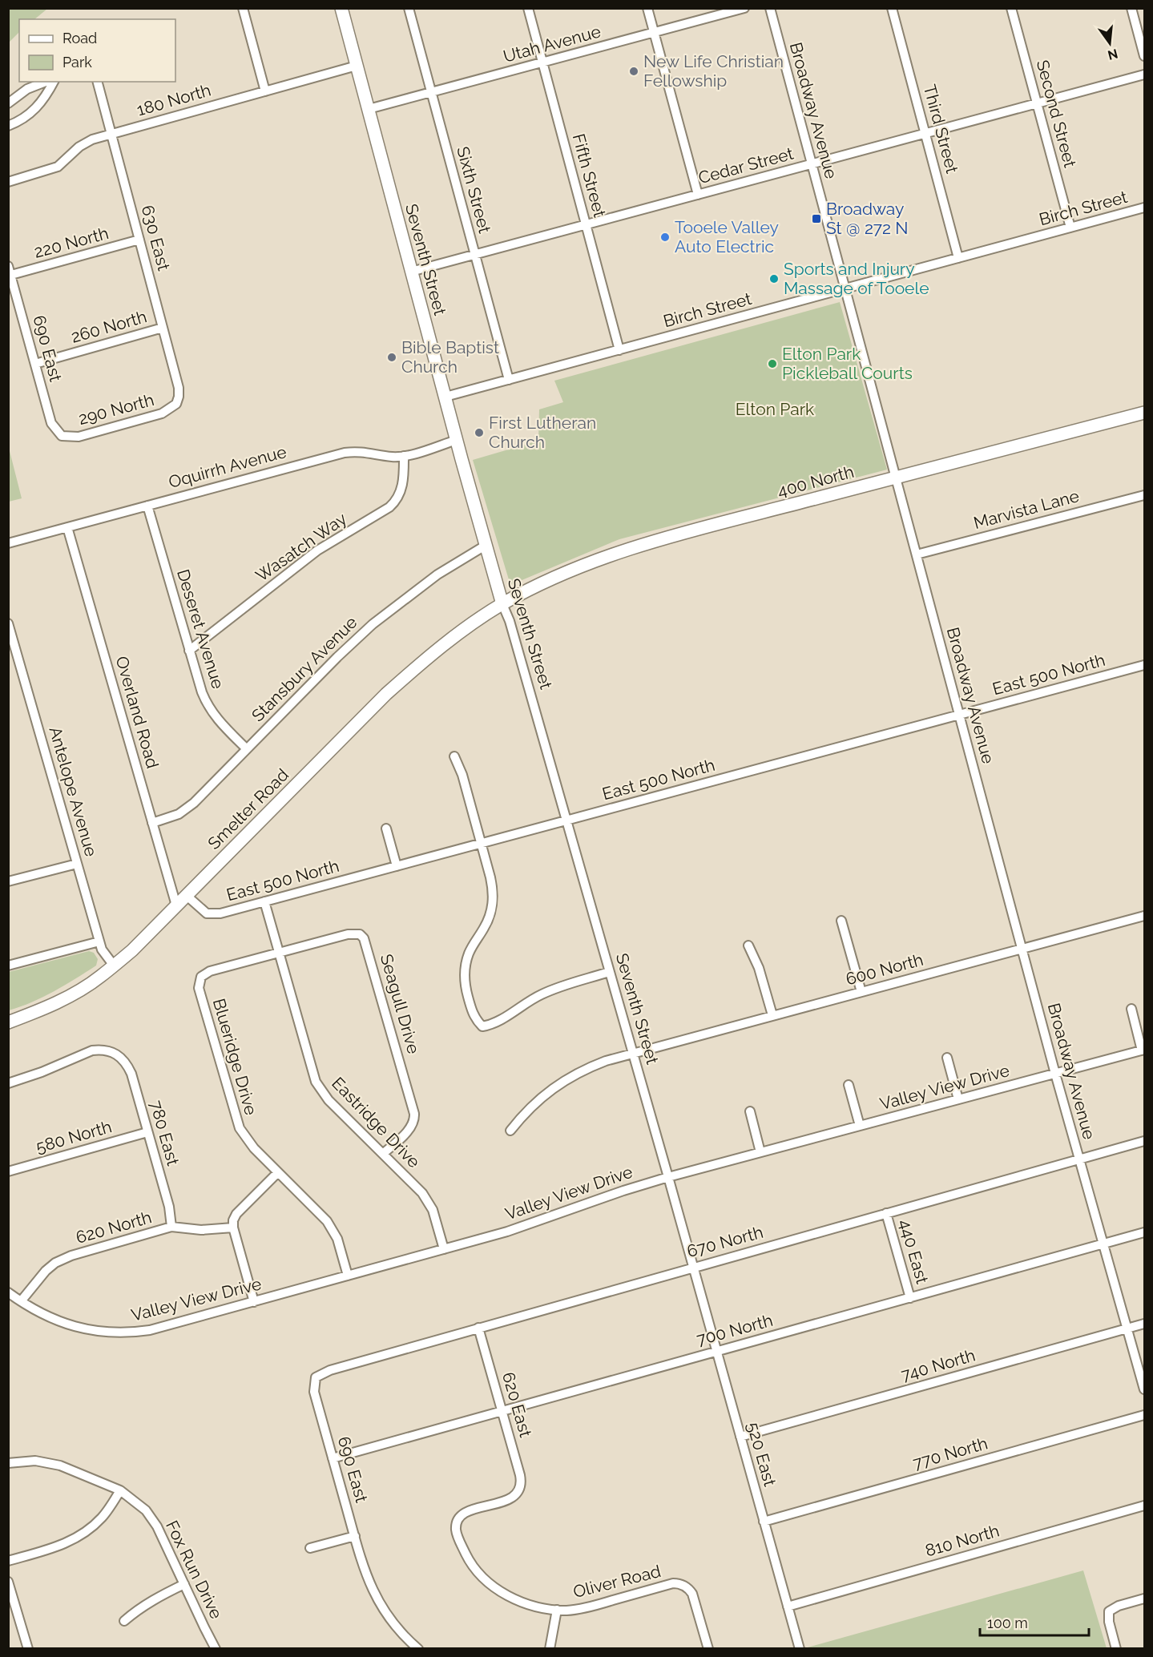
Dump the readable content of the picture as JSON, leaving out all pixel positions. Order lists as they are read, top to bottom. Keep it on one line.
{"streets":{"street":["Utah Avenue","180 North","Broadway Avenue","Second Street","Third Street","Cedar Street","Fifth Street","Sixth Street","Birch Street","630 East","220 North","Seventh Street","260 North","690 East","290 North","Oquirrh Avenue","400 North","Marvista Lane","Wasatch Way","Deseret Avenue","Stansbury Avenue","East 500 North","Overland Road","Antelope Avenue","Smelter Road","600 North","Seagull Drive","Blueridge Drive","Valley View Drive","Eastridge Drive","780 East","580 North","620 North","670 North","440 East","700 North","740 North","620 East","770 North","520 East","810 North","Fox Run Drive","Oliver Road"]},"crossings":[["Utah Avenue","Fifth Street"],["Utah Avenue","Sixth Street"],["Utah Avenue","Seventh Street"],["180 North","630 East"],["180 North","Seventh Street"],["Broadway Avenue","Cedar Street"],["Broadway Avenue","Birch Street"],["Broadway Avenue","400 North"],["Broadway Avenue","Marvista Lane"],["Broadway Avenue","East 500 North"],["Broadway Avenue","600 North"],["Broadway Avenue","Valley View Drive"],["Broadway Avenue","670 North"],["Broadway Avenue","700 North"],["Broadway Avenue","740 North"],["Second Street","Cedar Street"],["Second Street","Birch Street"],["Third Street","Cedar Street"],["Third Street","Birch Street"],["Cedar Street","Fifth Street"],["Cedar Street","Sixth Street"],["Cedar Street","Seventh Street"],["Fifth Street","Birch Street"],["Sixth Street","Birch Street"],["Birch Street","Seventh Street"],["630 East","220 North"],["630 East","260 North"],["630 East","290 North"],["220 North","690 East"],["Seventh Street","Oquirrh Avenue"],["Seventh Street","400 North"],["Seventh Street","Stansbury Avenue"],["Seventh Street","East 500 North"],["Seventh Street","Smelter Road"],["Seventh Street","600 North"],["Seventh Street","Valley View Drive"],["Seventh Street","670 North"],["Seventh Street","520 East"],["260 North","690 East"],["690 East","290 North"],["690 East","670 North"],["690 East","700 North"],["Oquirrh Avenue","Wasatch Way"],["Oquirrh Avenue","Deseret Avenue"],["Oquirrh Avenue","Overland Road"],["400 North","Smelter Road"],["Wasatch Way","Deseret Avenue"],["Deseret Avenue","Stansbury Avenue"],["Stansbury Avenue","Overland Road"],["East 500 North","Smelter Road"],["East 500 North","Eastridge Drive"],["Overland Road","Smelter Road"],["Antelope Avenue","Smelter Road"],["Seagull Drive","Blueridge Drive"],["Seagull Drive","Eastridge Drive"],["Blueridge Drive","Valley View Drive"],["Blueridge Drive","Eastridge Drive"],["Valley View Drive","Eastridge Drive"],["Valley View Drive","620 North"],["780 East","580 North"],["780 East","620 North"],["670 North","440 East"],["670 North","620 East"],["670 North","520 East"],["440 East","700 North"],["700 North","620 East"],["700 North","520 East"],["740 North","520 East"],["620 East","Oliver Road"],["770 North","520 East"],["520 East","810 North"]],"parks":["Elton Park"],"places":{"other":["New Life Christian Fellowship","Tooele Valley Auto Electric","Sports and Injury Massage of Tooele","Bible Baptist Church","Elton Park Pickleball Courts","First Lutheran Church"],"transit":["Broadway St @ 272 N"]},"legend":["Road","Park"],"scale_bar":"100 m","north":"bottom"}
